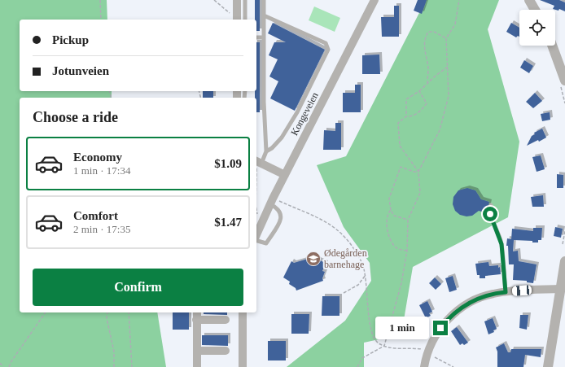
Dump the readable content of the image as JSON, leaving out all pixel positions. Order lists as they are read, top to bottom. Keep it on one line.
{"streets":{"street":["Kongeveien"]},"places":{"school or university":["Ødegården barnehage"]},"page":{"banner":["Pickup","Jotunveien"],"heading":"Choose a ride","list":[{"name":"Economy","note":"1 min · 17:34","value":"$1.09"},{"name":"Comfort","note":"2 min · 17:35","value":"$1.47"}],"buttons":"Confirm","bubble":"1 min"}}
